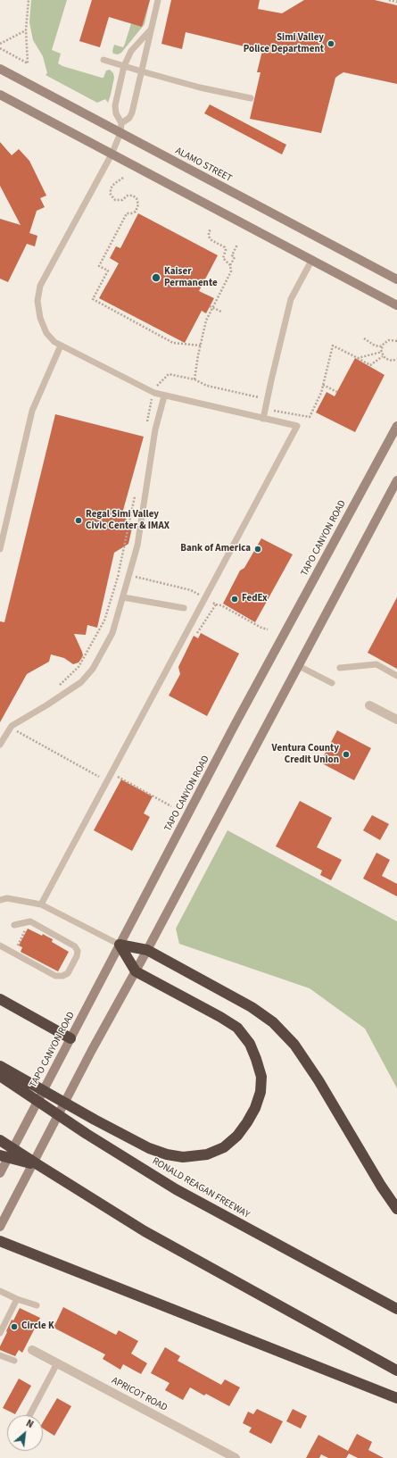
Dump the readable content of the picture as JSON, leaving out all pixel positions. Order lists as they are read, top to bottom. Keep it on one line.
{"streets":{"highway":["RONALD REAGAN FREEWAY"],"main road":["ALAMO STREET","TAPO CANYON ROAD"],"street":["APRICOT ROAD"]},"places":["Simi Valley Police Department","Kaiser Permanente","Regal Simi Valley Civic Center & IMAX","Bank of America","FedEx","Ventura County Credit Union","Circle K"],"north":"top right"}
